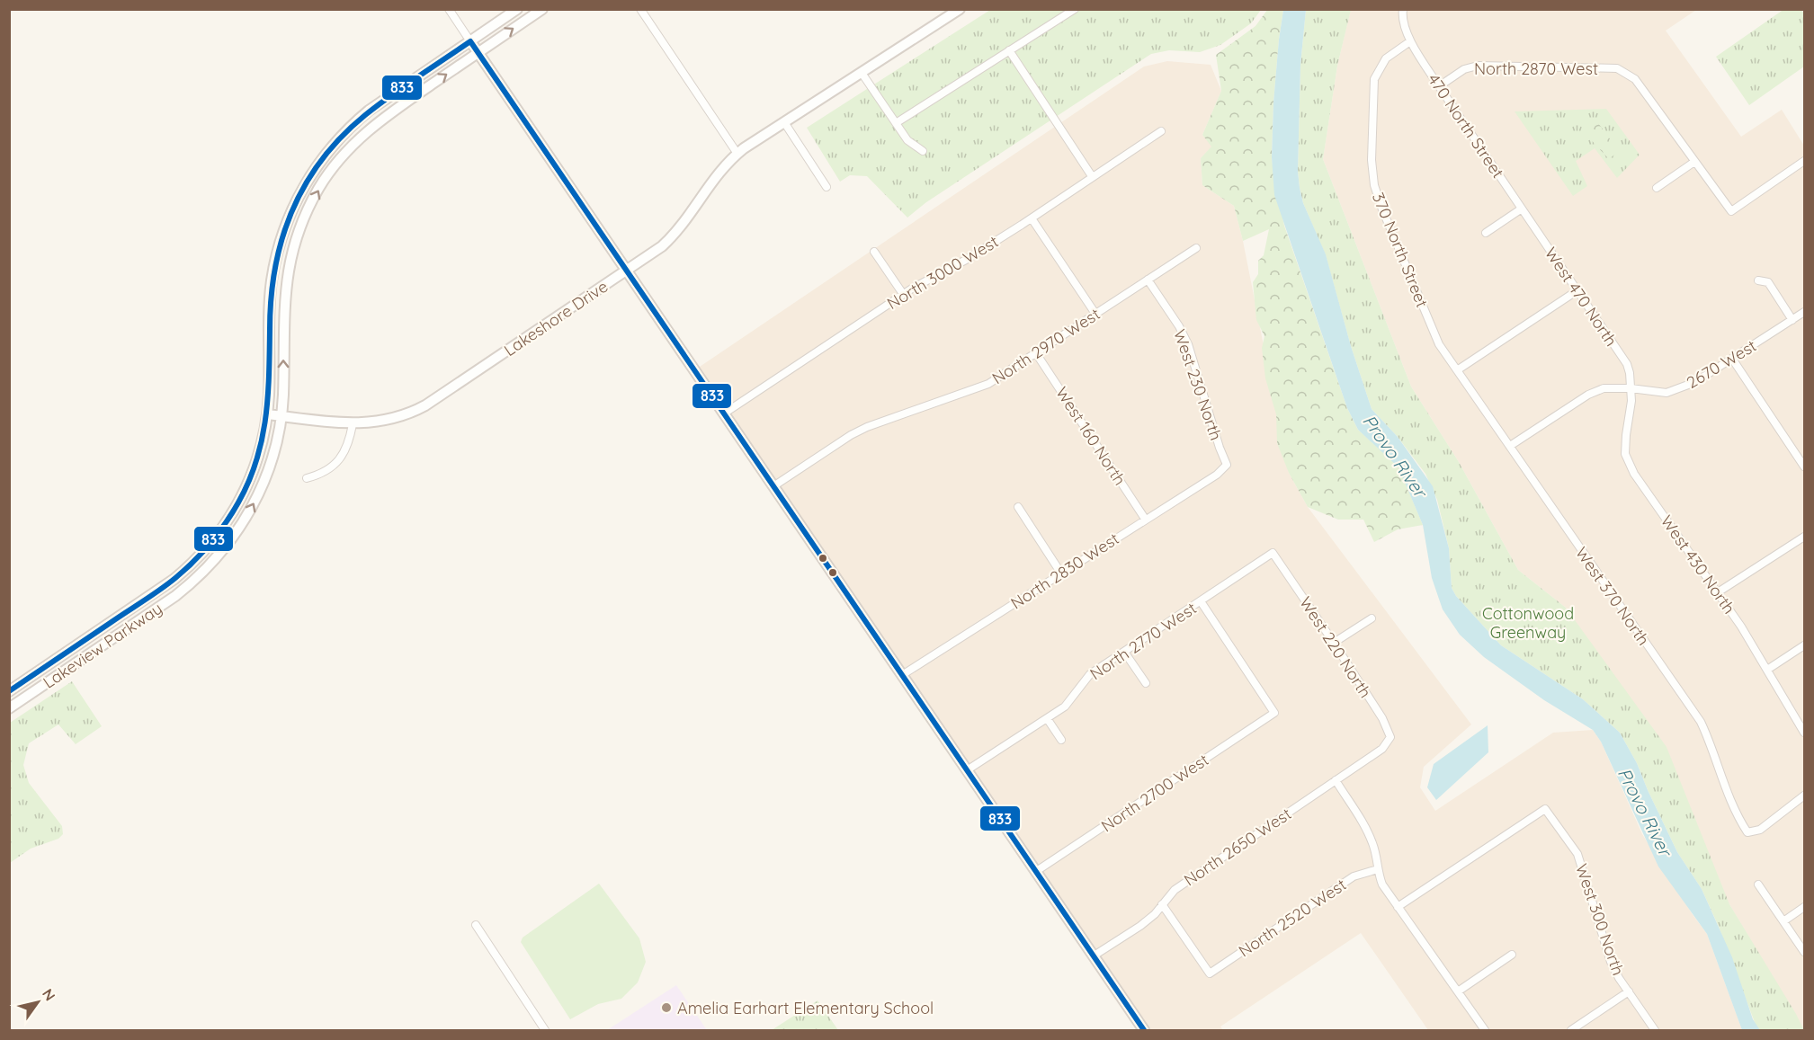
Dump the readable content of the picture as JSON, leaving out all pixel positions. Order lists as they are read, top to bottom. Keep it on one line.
{"streets":{"main road":["Lakeshore Drive","Lakeview Parkway"],"street":["North 2870 West","470 North Street","370 North Street","North 3000 West","West 470 North","North 2970 West","2670 West","West 230 North","West 160 North","West 430 North","North 2830 West","West 370 North","North 2770 West","West 220 North","North 2700 West","North 2650 West","North 2520 West","West 300 North"]},"crossings":[["North 2870 West","470 North Street"],["470 North Street","370 North Street"],["470 North Street","West 470 North"],["370 North Street","West 370 North"],["West 470 North","2670 West"],["West 470 North","West 430 North"],["Lakeshore Drive","Lakeview Parkway"],["North 2970 West","West 230 North"],["North 2970 West","West 160 North"],["2670 West","West 430 North"],["2670 West","West 370 North"],["West 230 North","North 2830 West"],["West 160 North","North 2830 West"],["North 2770 West","West 220 North"],["North 2770 West","North 2700 West"],["West 220 North","North 2650 West"],["North 2650 West","North 2520 West"]],"water":["Provo River"],"parks":["Cottonwood Greenway"],"places":["Amelia Earhart Elementary School"],"lines":["transit line 833"],"north":"top right"}
